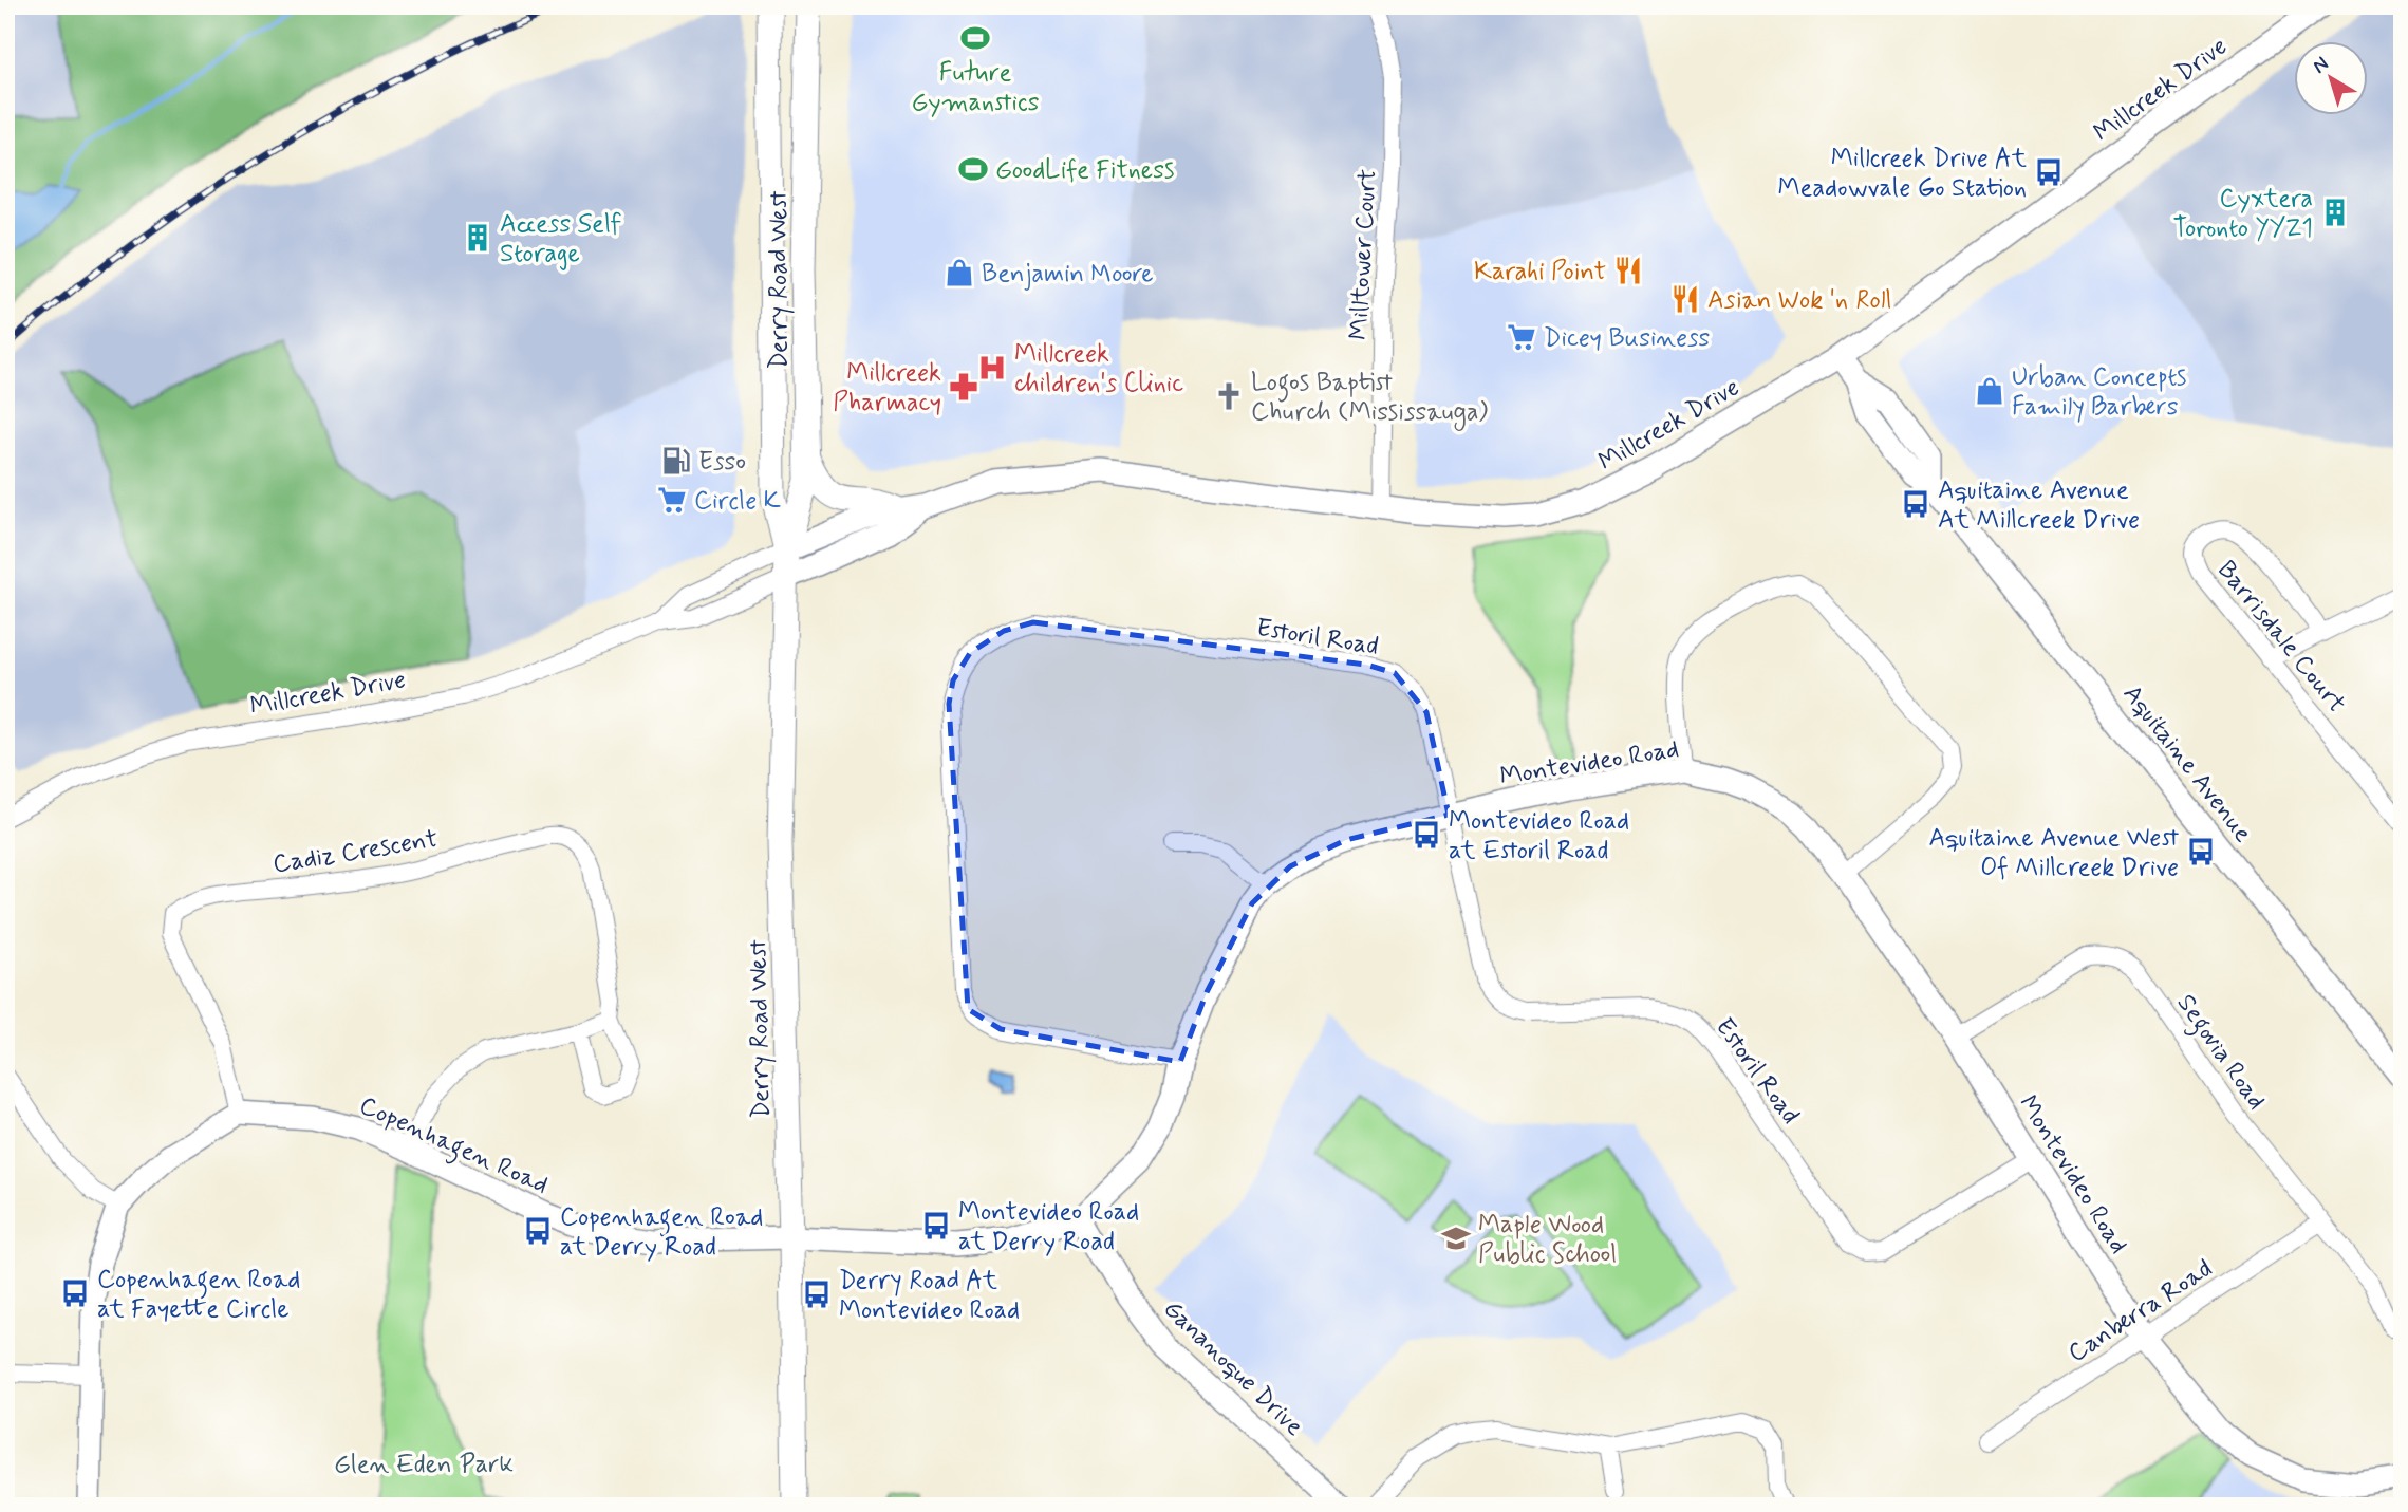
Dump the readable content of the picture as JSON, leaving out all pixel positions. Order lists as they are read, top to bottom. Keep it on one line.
{"streets":{"main road":["Derry Road West"],"street":["Millcreek Drive","Milltower Court","Estoril Road","Barrisdale Court","Montevideo Road","Aquitaine Avenue","Cadiz Crescent","Segovia Road","Copenhagen Road","Canberra Road","Gananoque Drive"]},"crossings":[["Millcreek Drive","Milltower Court"],["Millcreek Drive","Derry Road West"],["Millcreek Drive","Aquitaine Avenue"],["Derry Road West","Montevideo Road"],["Derry Road West","Copenhagen Road"],["Estoril Road","Montevideo Road"],["Montevideo Road","Segovia Road"],["Montevideo Road","Copenhagen Road"],["Montevideo Road","Canberra Road"],["Montevideo Road","Gananoque Drive"],["Cadiz Crescent","Copenhagen Road"],["Segovia Road","Canberra Road"]],"parks":["Glen Eden Park"],"places":{"sports":["Future Gymanstics","GoodLife Fitness"],"bus stop":["Millcreek Drive At Meadowvale Go Station","Aquitaine Avenue At Millcreek Drive","Montevideo Road at Estoril Road","Aquitaine Avenue West Of Millcreek Drive","Montevideo Road at Derry Road","Copenhagen Road at Derry Road","Copenhagen Road at Fayette Circle","Derry Road At Montevideo Road"],"building":["Cyxtera Toronto YYZ1","Access Self Storage"],"restaurant":["Karahi Point","Asian Wok 'n Roll"],"shop":["Benjamin Moore","Urban Concepts Family Barbers"],"supermarket":["Dicey Business","Circle K"],"hospital":["Millcreek children's Clinic"],"pharmacy":["Millcreek Pharmacy"],"church":["Logos Baptist Church (Mississauga)"],"fuel station":["Esso"],"school or university":["Maple Wood Public School"]},"north":"top left"}
